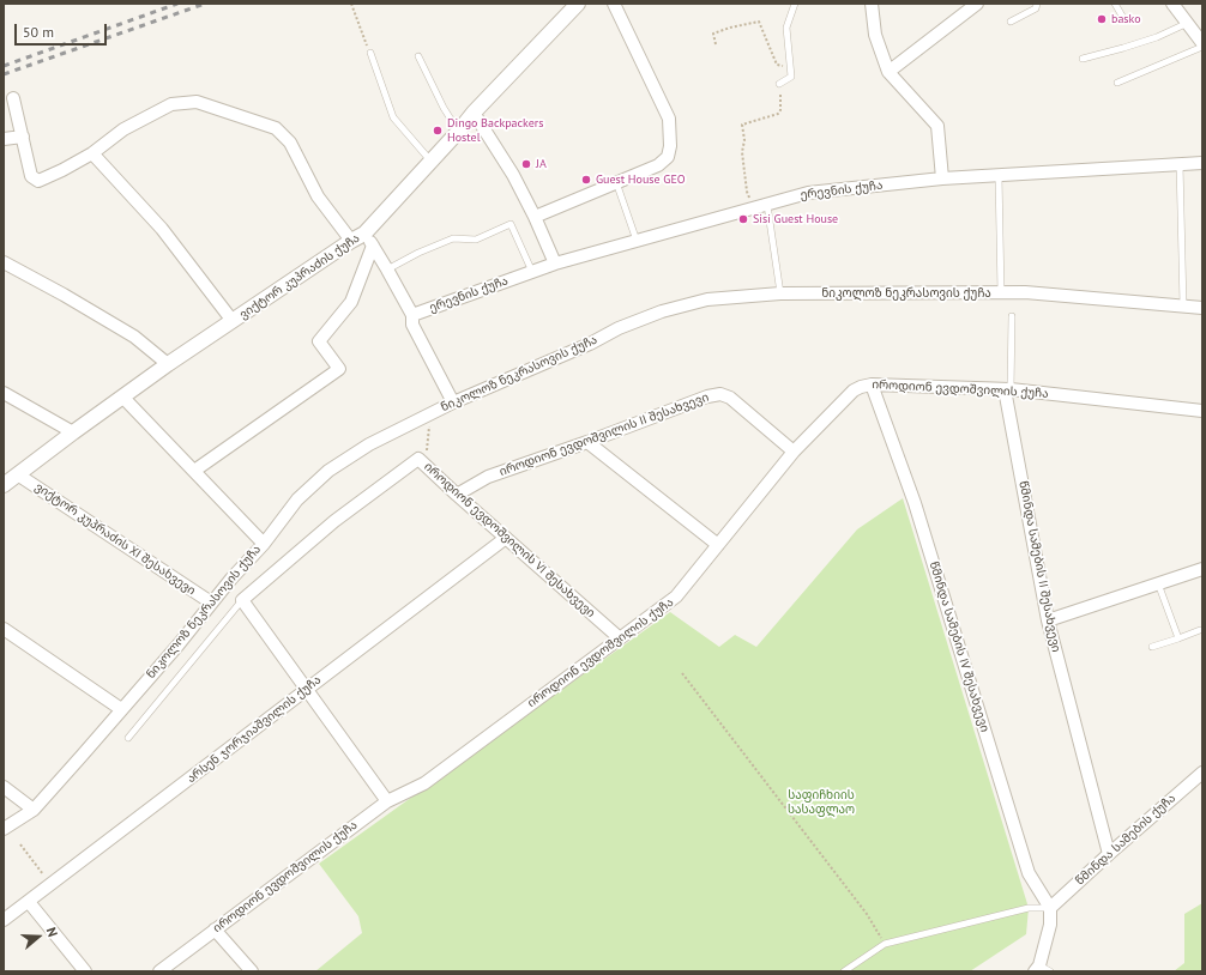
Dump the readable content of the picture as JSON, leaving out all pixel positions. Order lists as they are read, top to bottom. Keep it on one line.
{"streets":{"street":["ერევნის ქუჩა","ვიქტორ კუპრაძის ქუჩა","ნიკოლოზ ნეკრასოვის ქუჩა","იროდიონ ევდოშვილის ქუჩა","იროდიონ ევდოშვილის II შესახვევი","ვიქტორ კუპრაძის XI შესახვევი","იროდიონ ევდოშვილის VI შესახვევი","წმინდა სამების II შესახვევი","წმინდა სამების IV შესახვევი","არსენ ჯორჯიაშვილის ქუჩა","წმინდა სამების ქუჩა"]},"crossings":[["ვიქტორ კუპრაძის ქუჩა","ვიქტორ კუპრაძის XI შესახვევი"],["ნიკოლოზ ნეკრასოვის ქუჩა","ვიქტორ კუპრაძის XI შესახვევი"],["იროდიონ ევდოშვილის ქუჩა","იროდიონ ევდოშვილის II შესახვევი"],["იროდიონ ევდოშვილის ქუჩა","იროდიონ ევდოშვილის VI შესახვევი"],["იროდიონ ევდოშვილის ქუჩა","წმინდა სამების II შესახვევი"],["იროდიონ ევდოშვილის ქუჩა","წმინდა სამების IV შესახვევი"],["იროდიონ ევდოშვილის II შესახვევი","იროდიონ ევდოშვილის VI შესახვევი"],["იროდიონ ევდოშვილის VI შესახვევი","არსენ ჯორჯიაშვილის ქუჩა"],["წმინდა სამების II შესახვევი","წმინდა სამების ქუჩა"],["წმინდა სამების IV შესახვევი","წმინდა სამების ქუჩა"]],"parks":["საფიჩხიის სასაფლაო"],"places":["basko","Dingo Backpackers Hostel","JA","Guest House GEO","Sisi Guest House"],"scale_bar":"50 m","north":"right"}
